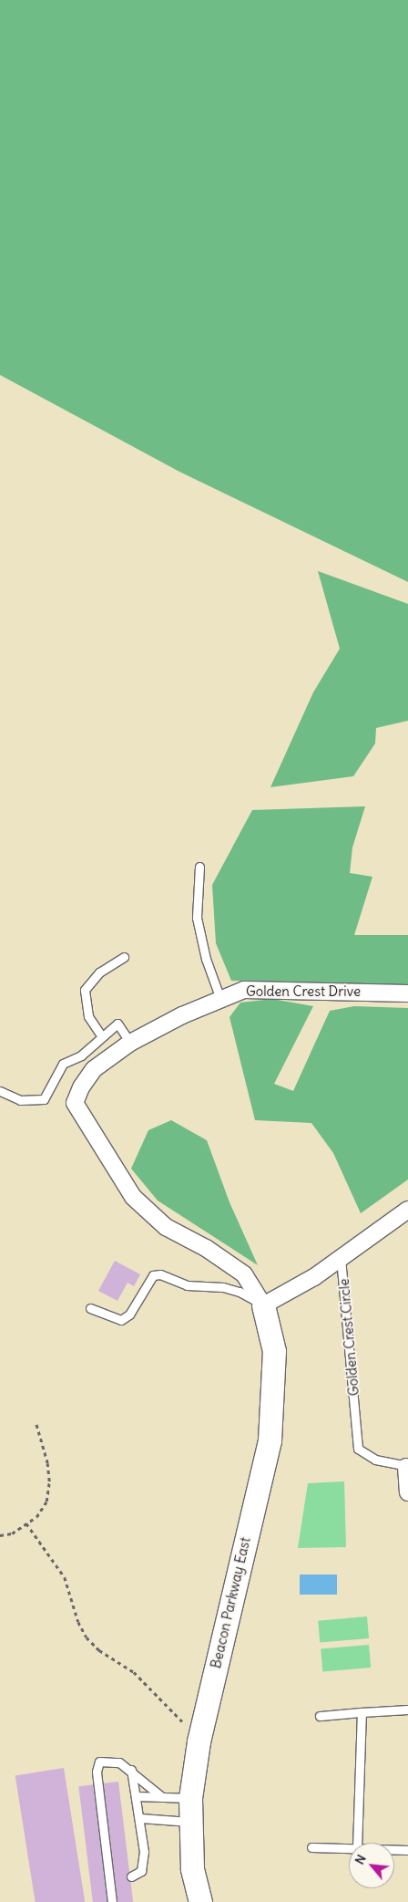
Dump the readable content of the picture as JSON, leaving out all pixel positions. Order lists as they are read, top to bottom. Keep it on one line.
{"streets":{"street":["Golden Crest Drive","Golden Crest Circle","Beacon Parkway East"]},"crossings":[["Golden Crest Drive","Beacon Parkway East"]],"north":"top left"}
